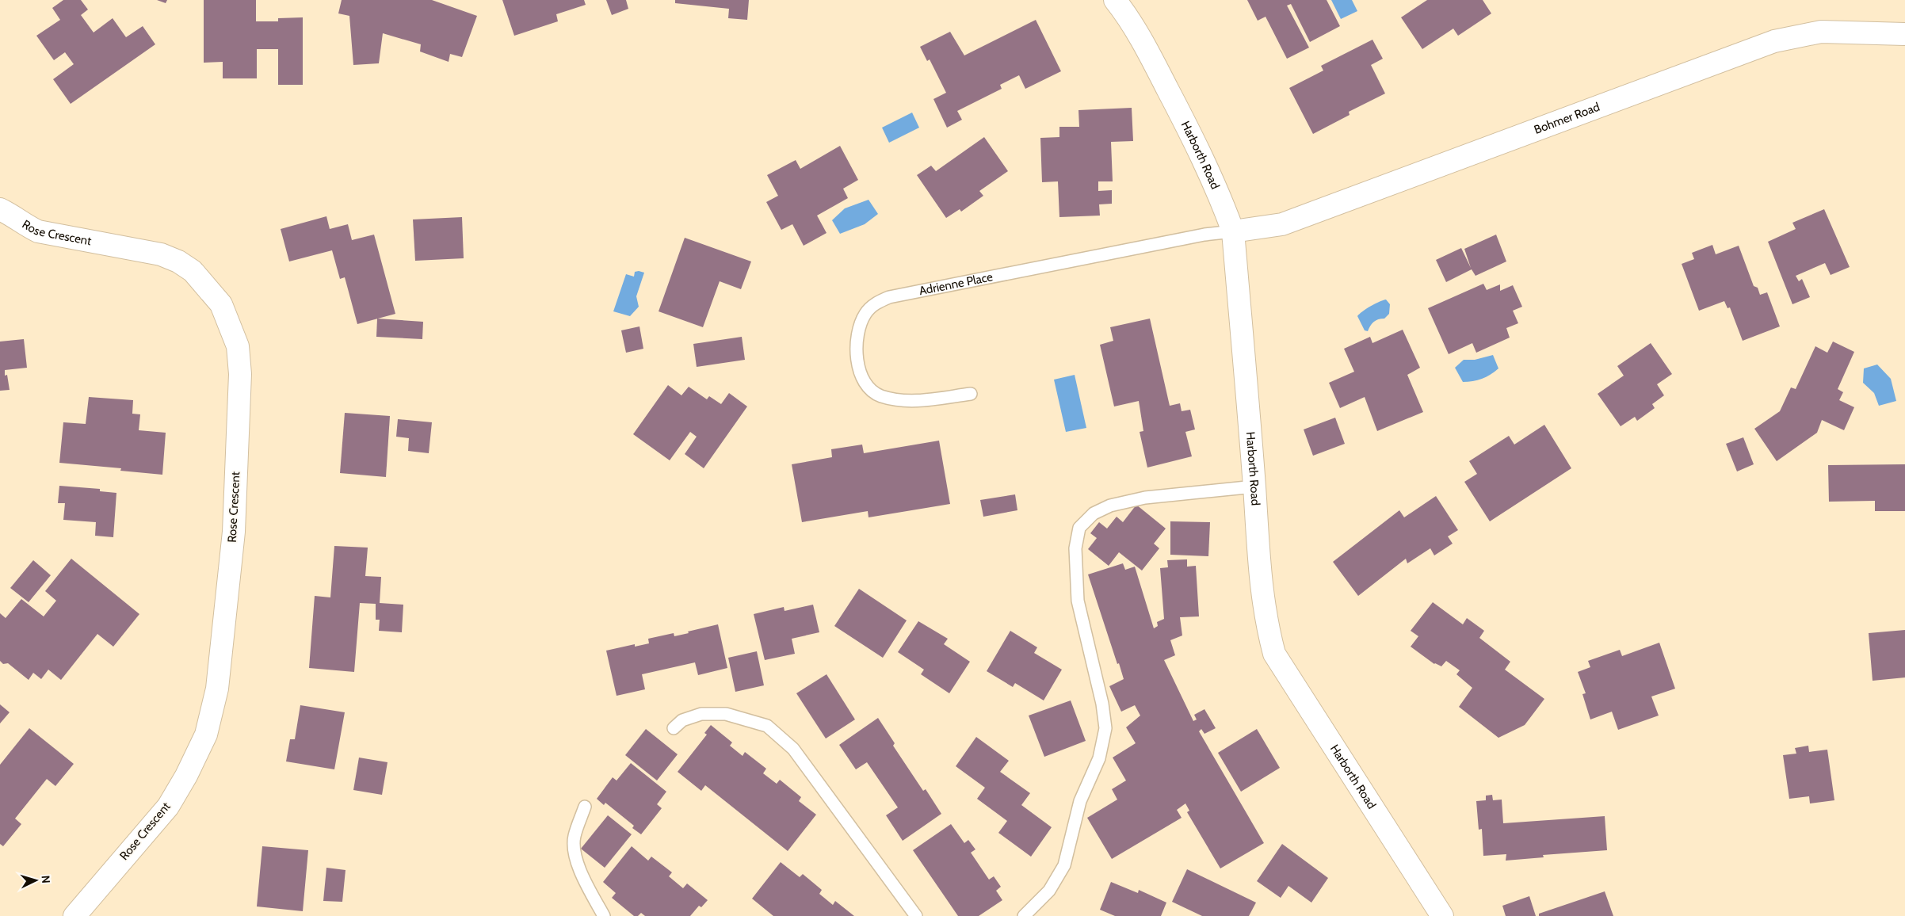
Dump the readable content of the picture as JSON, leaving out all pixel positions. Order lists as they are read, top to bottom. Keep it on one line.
{"streets":{"street":["Bohmer Road","Harborth Road","Rose Crescent"],"lane":["Adrienne Place"]},"crossings":[["Bohmer Road","Harborth Road"],["Bohmer Road","Adrienne Place"],["Harborth Road","Adrienne Place"]],"north":"right"}
